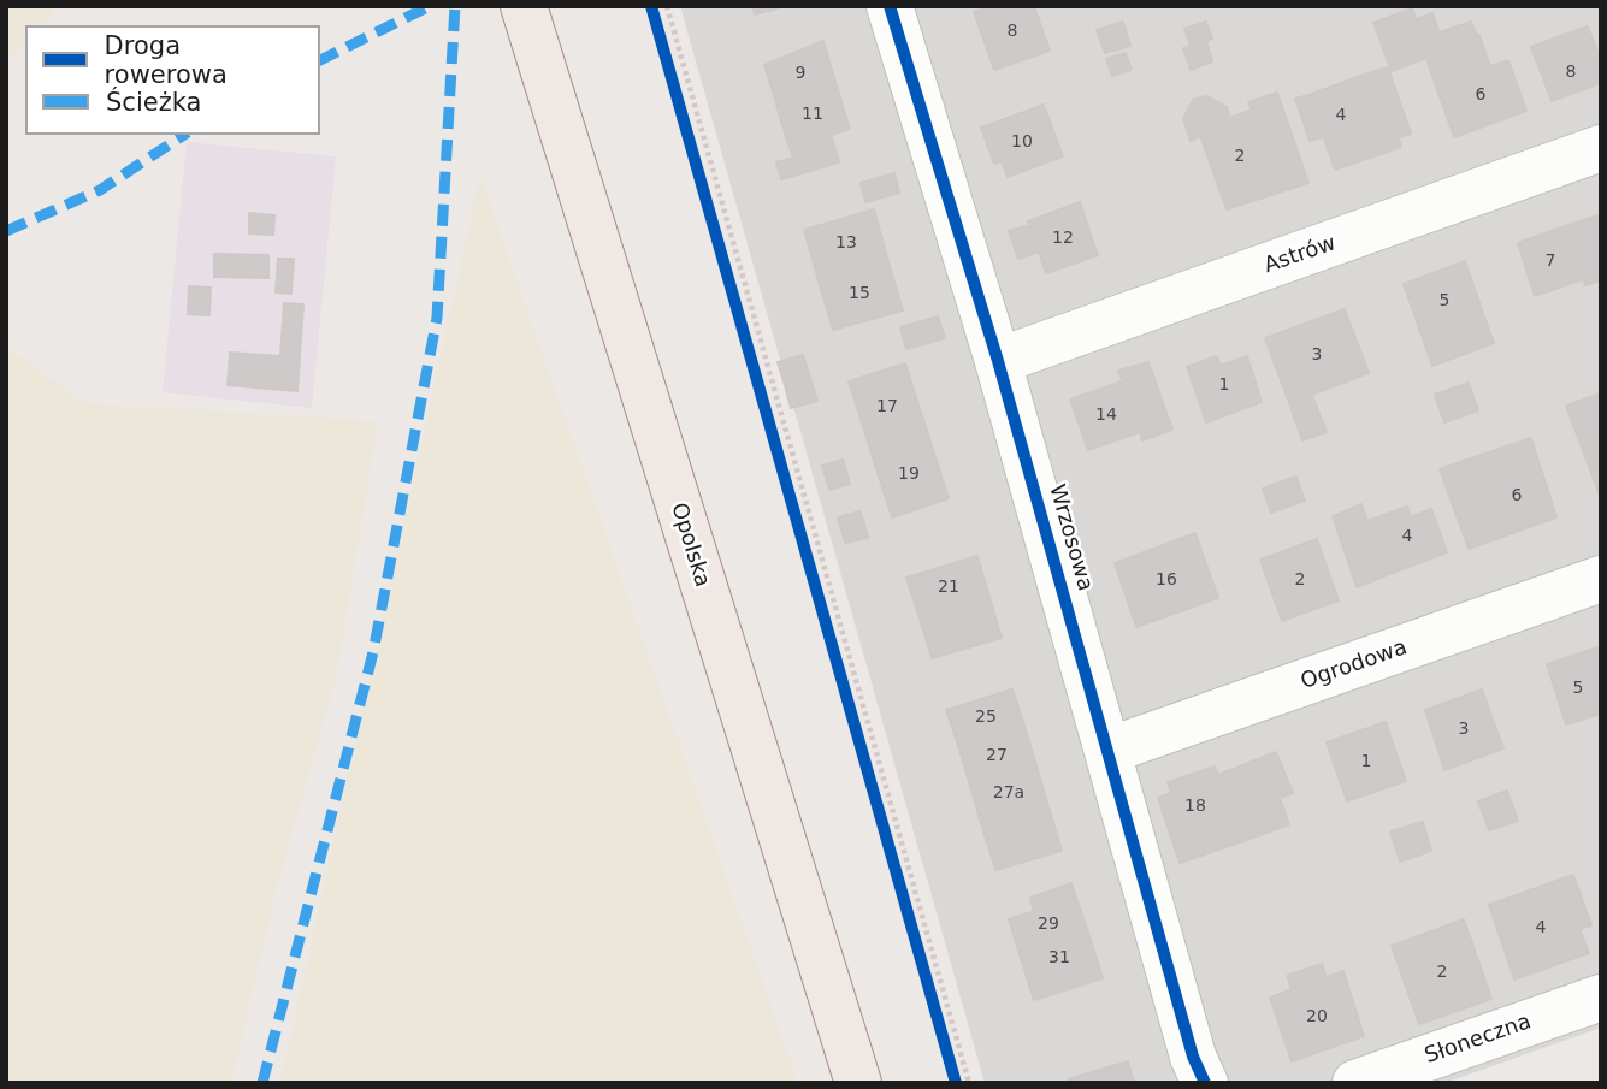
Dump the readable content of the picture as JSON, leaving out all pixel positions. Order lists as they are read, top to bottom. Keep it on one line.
{"streets":{"main road":["Opolska"],"street":["Astrów","Wrzosowa","Ogrodowa","Słoneczna"]},"crossings":[["Astrów","Wrzosowa"],["Wrzosowa","Ogrodowa"]],"house_numbers":["8","8","9","6","11","4","10","2","12","13","7","15","5","3","1","17","14","19","6","4","16","2","21","5","25","3","27","1","27a","18","29","4","31","2","20"],"legend":["Droga rowerowa","Ścieżka"]}
